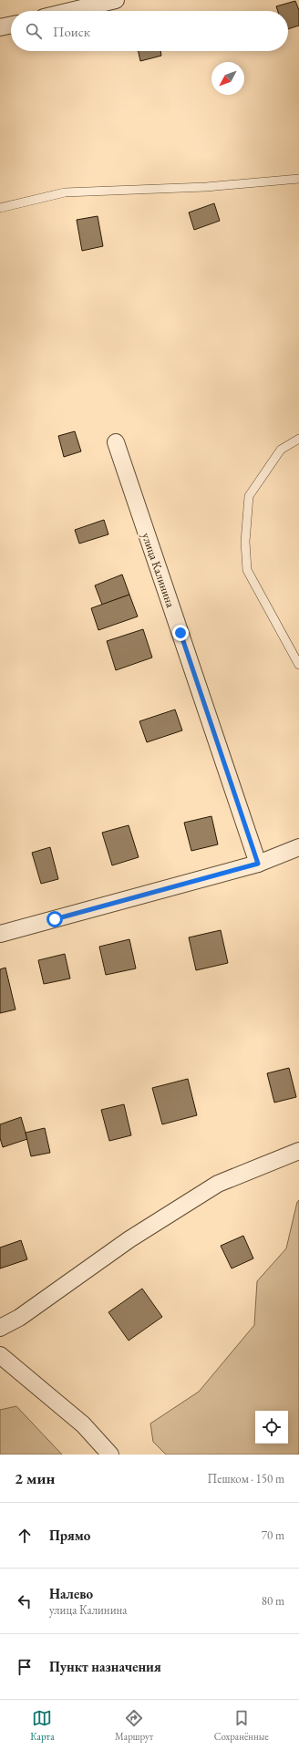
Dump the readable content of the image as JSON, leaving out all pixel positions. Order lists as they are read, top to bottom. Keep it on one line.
{"streets":{"street":["улица Калинина"]},"north":"bottom left","page":{"search":"Поиск","heading":["2 мин","Пешком · 150 m"],"list":[["Прямо","70 m"],["Налево","улица Калинина","80 m"],"Пункт назначения"],"nav":["Карта","Маршрут","Сохранённые"]}}
